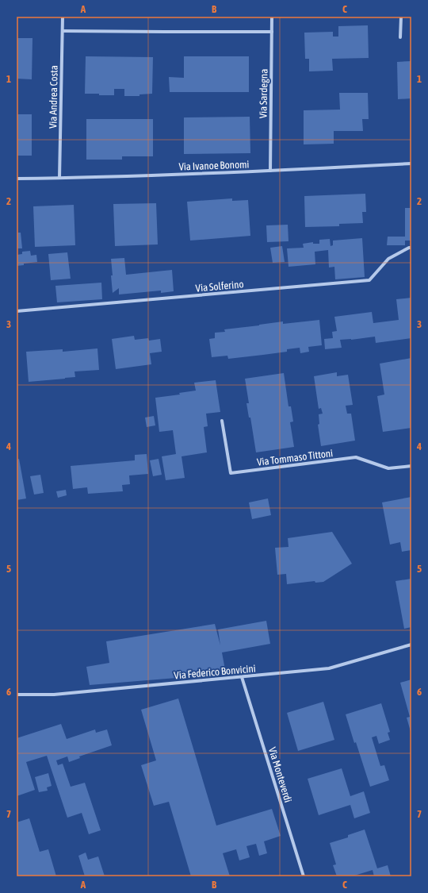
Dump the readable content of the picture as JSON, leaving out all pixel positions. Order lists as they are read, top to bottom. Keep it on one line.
{"streets":{"street":["Via Sardegna","Via Andrea Costa","Via Ivanoe Bonomi","Via Solferino","Via Tommaso Tittoni","Via Federico Bonvicini","Via Monteverdi"]},"crossings":[["Via Sardegna","Via Ivanoe Bonomi"],["Via Andrea Costa","Via Ivanoe Bonomi"],["Via Federico Bonvicini","Via Monteverdi"]],"grid":{"columns":["A","B","C"],"rows":["1","2","3","4","5","6","7"]}}
